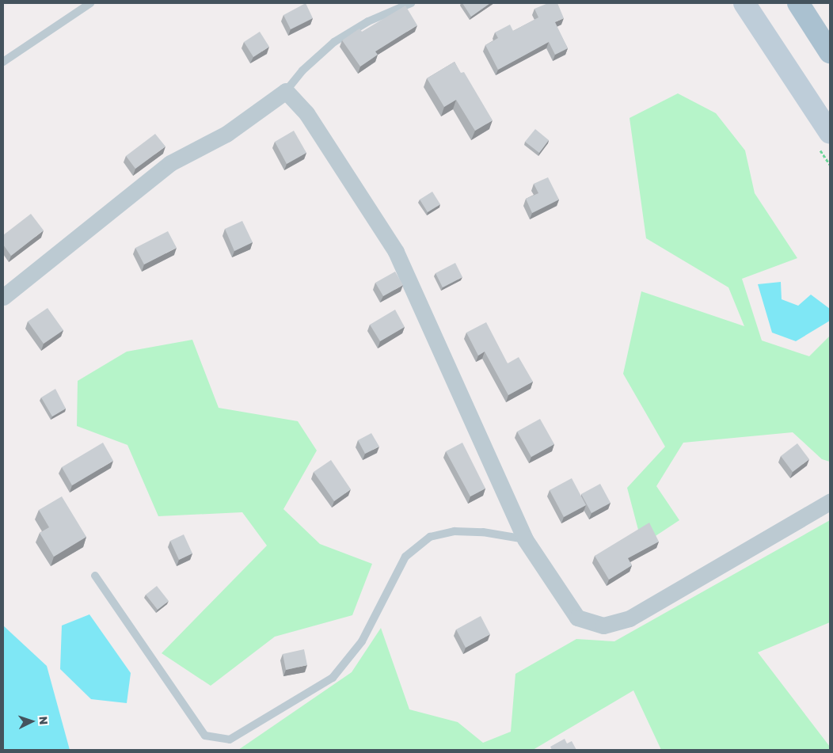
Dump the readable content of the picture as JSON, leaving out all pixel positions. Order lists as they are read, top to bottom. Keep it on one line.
{"north":"right"}
